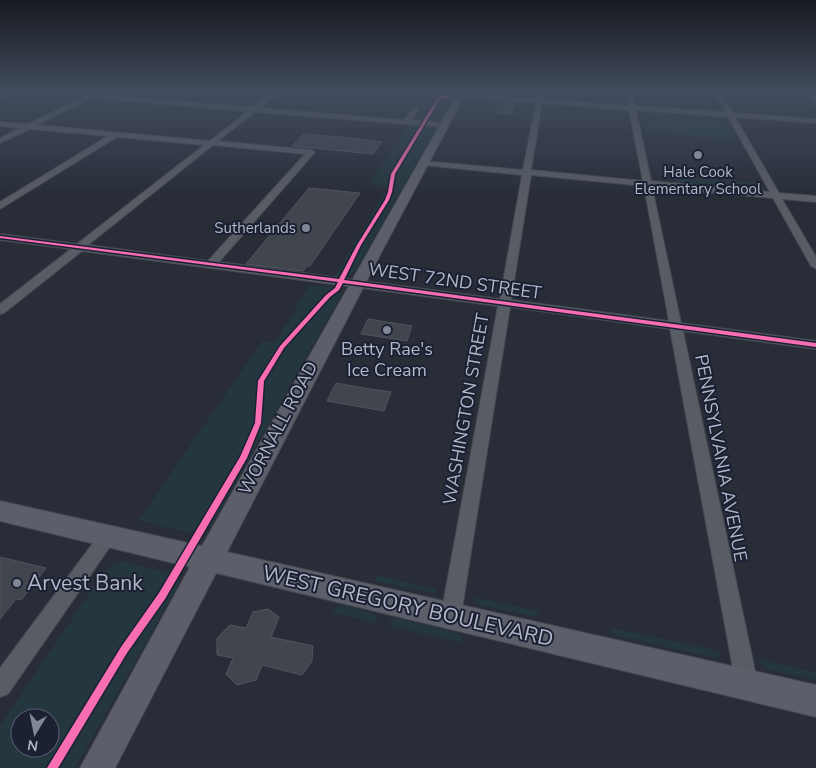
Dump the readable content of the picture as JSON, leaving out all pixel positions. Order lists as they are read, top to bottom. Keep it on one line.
{"streets":{"main road":["WORNALL ROAD","WEST GREGORY BOULEVARD"],"street":["WEST 72ND STREET","WASHINGTON STREET","PENNSYLVANIA AVENUE"]},"crossings":[["WEST 72ND STREET","WASHINGTON STREET"],["WEST 72ND STREET","WORNALL ROAD"],["WEST 72ND STREET","PENNSYLVANIA AVENUE"],["WASHINGTON STREET","WEST GREGORY BOULEVARD"],["WORNALL ROAD","WEST GREGORY BOULEVARD"],["PENNSYLVANIA AVENUE","WEST GREGORY BOULEVARD"]],"places":["Hale Cook Elementary School","Sutherlands","Betty Rae's Ice Cream","Arvest Bank"],"north":"bottom"}
